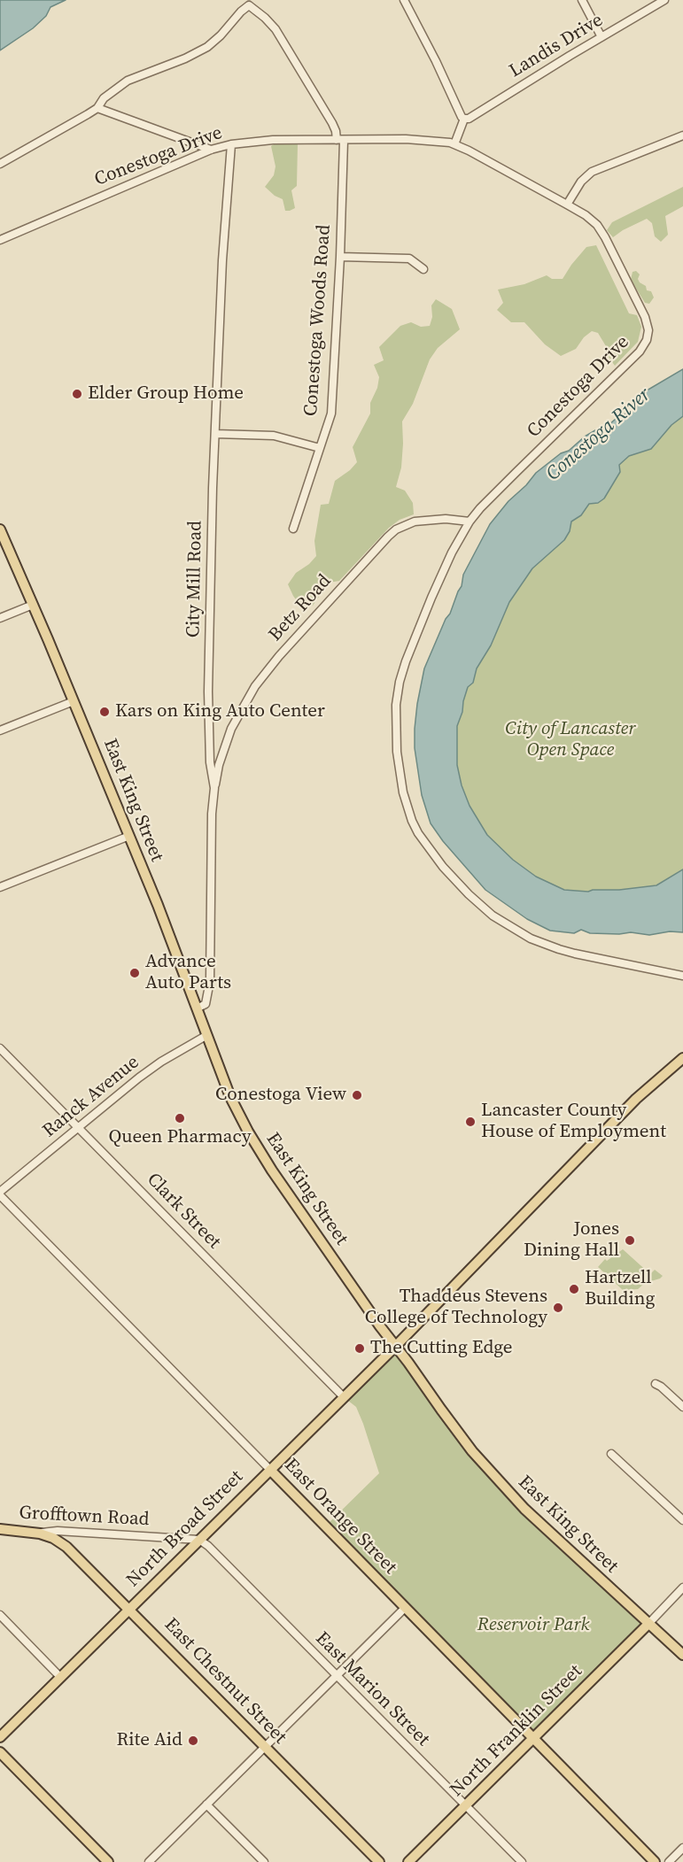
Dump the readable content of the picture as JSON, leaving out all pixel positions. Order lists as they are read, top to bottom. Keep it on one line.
{"streets":{"main road":["East King Street","Grofftown Road","East Orange Street","North Broad Street","East Chestnut Street","North Franklin Street"],"street":["Landis Drive","Conestoga Drive","Conestoga Woods Road","City Mill Road","Betz Road","Ranck Avenue","Clark Street","East Marion Street"]},"crossings":[["Conestoga Drive","Conestoga Woods Road"],["Conestoga Drive","City Mill Road"],["Conestoga Drive","Betz Road"],["City Mill Road","Betz Road"],["City Mill Road","East King Street"],["East King Street","Ranck Avenue"],["East King Street","North Broad Street"],["East King Street","North Franklin Street"],["Ranck Avenue","Clark Street"],["Ranck Avenue","East Orange Street"],["Clark Street","North Broad Street"],["Grofftown Road","North Broad Street"],["Grofftown Road","East Chestnut Street"],["Grofftown Road","East Marion Street"],["East Orange Street","North Broad Street"],["East Orange Street","North Franklin Street"],["North Broad Street","East Chestnut Street"],["North Broad Street","East Marion Street"],["East Marion Street","North Franklin Street"]],"water":["Conestoga River"],"parks":["City of Lancaster Open Space","Reservoir Park"],"places":["Elder Group Home","Kars on King Auto Center","Advance Auto Parts","Conestoga View","Queen Pharmacy","Lancaster County House of Employment","Jones Dining Hall","Hartzell Building","Thaddeus Stevens College of Technology","The Cutting Edge","Rite Aid"]}
